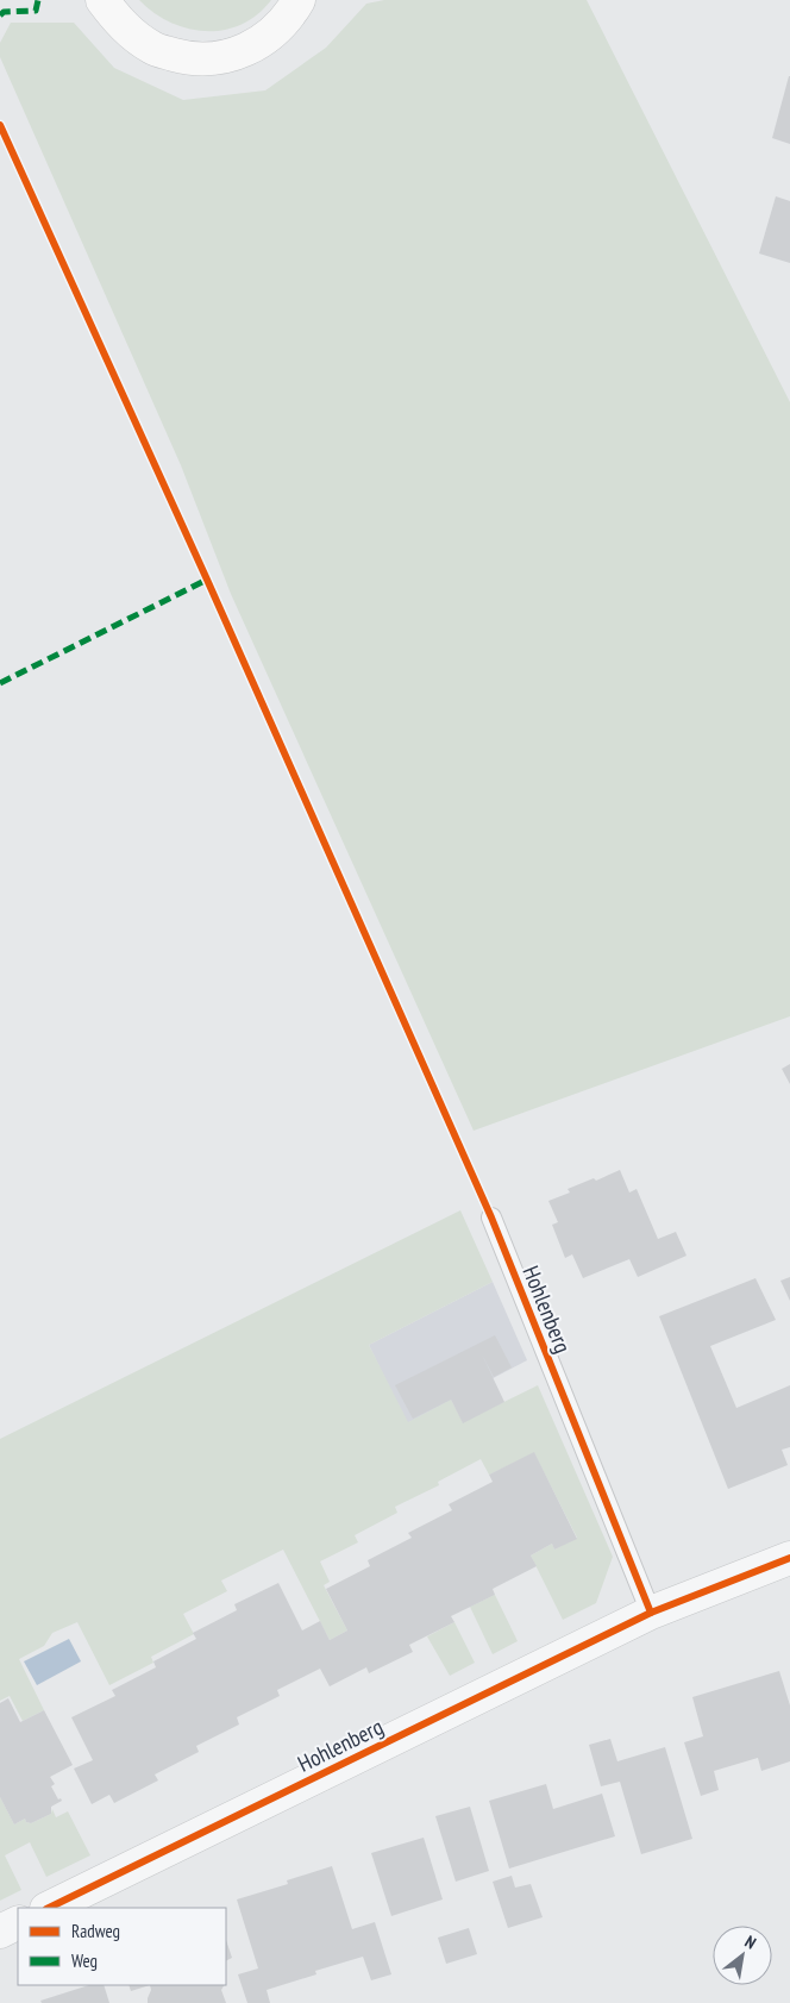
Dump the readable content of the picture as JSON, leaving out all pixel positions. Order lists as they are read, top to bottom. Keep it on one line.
{"streets":{"street":["Hohlenberg"]},"legend":["Radweg","Weg"],"north":"top right"}
